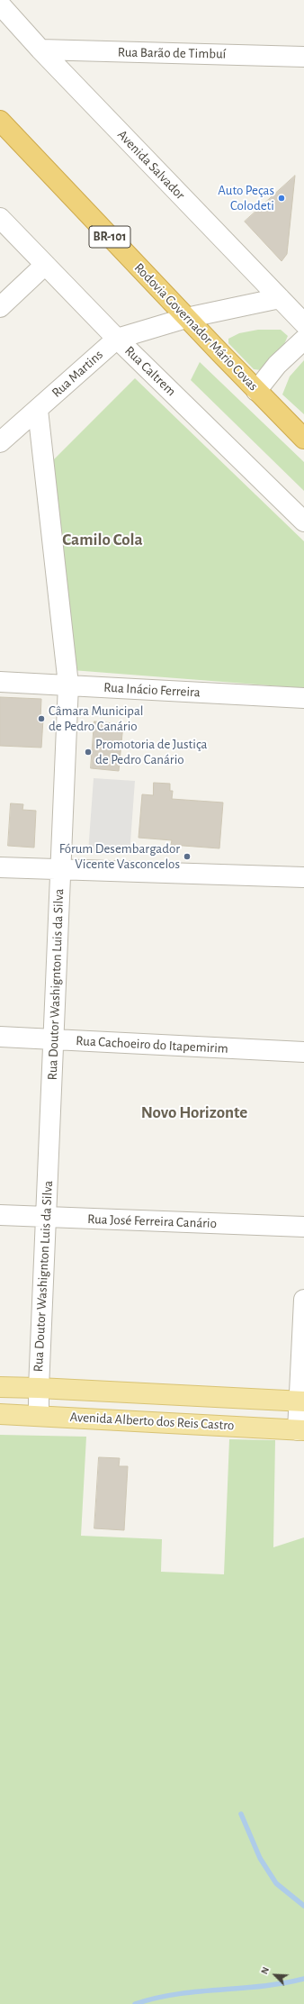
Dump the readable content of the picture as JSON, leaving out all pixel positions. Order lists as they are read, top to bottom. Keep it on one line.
{"streets":{"highway":["BR-101","Rodovia Governador Mário Covas"],"main road":["Avenida Alberto dos Reis Castro"],"street":["Rua Barão de Timbuí","Avenida Salvador","Rua Caltrem","Rua Martins","Rua Inácio Ferreira","Rua Doutor Washignton Luis da Silva","Rua Cachoeiro do Itapemirim","Rua José Ferreira Canário"]},"crossings":[["Rua Barão de Timbuí","Avenida Salvador"],["Avenida Salvador","Rua Martins"],["Rodovia Governador Mário Covas","Rua Martins"],["Rua Caltrem","Rua Martins"],["Rua Martins","Rua Doutor Washignton Luis da Silva"],["Rua Inácio Ferreira","Rua Doutor Washignton Luis da Silva"],["Rua Doutor Washignton Luis da Silva","Rua Cachoeiro do Itapemirim"],["Rua Doutor Washignton Luis da Silva","Rua José Ferreira Canário"],["Rua Doutor Washignton Luis da Silva","Avenida Alberto dos Reis Castro"]],"districts":["Camilo Cola","Novo Horizonte"],"places":["Auto Peças Colodeti","Câmara Municipal de Pedro Canário","Promotoria de Justiça de Pedro Canário","Fórum Desembargador Vicente Vasconcelos"],"north":"top left"}
